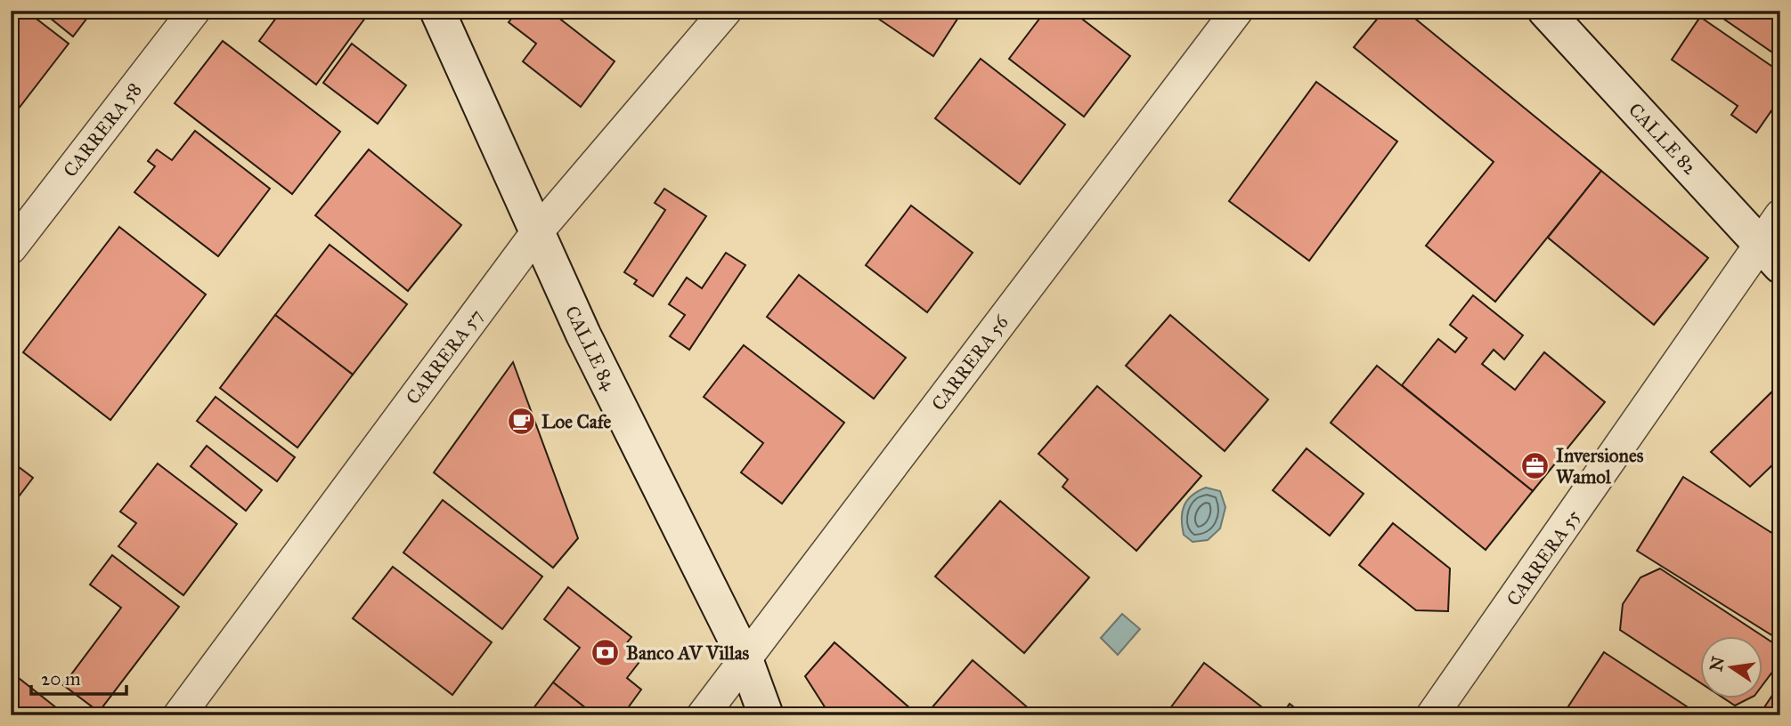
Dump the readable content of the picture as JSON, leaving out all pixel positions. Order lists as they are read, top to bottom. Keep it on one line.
{"streets":{"street":["CARRERA 58","CALLE 82","CALLE 84","CARRERA 57","CARRERA 56","CARRERA 55"]},"crossings":[["CALLE 82","CARRERA 55"],["CALLE 84","CARRERA 57"],["CALLE 84","CARRERA 56"]],"places":{"cafe":["Loe Cafe"],"office":["Inversiones Wamol"],"bank":["Banco AV Villas"]},"scale_bar":"20 m","north":"left"}
